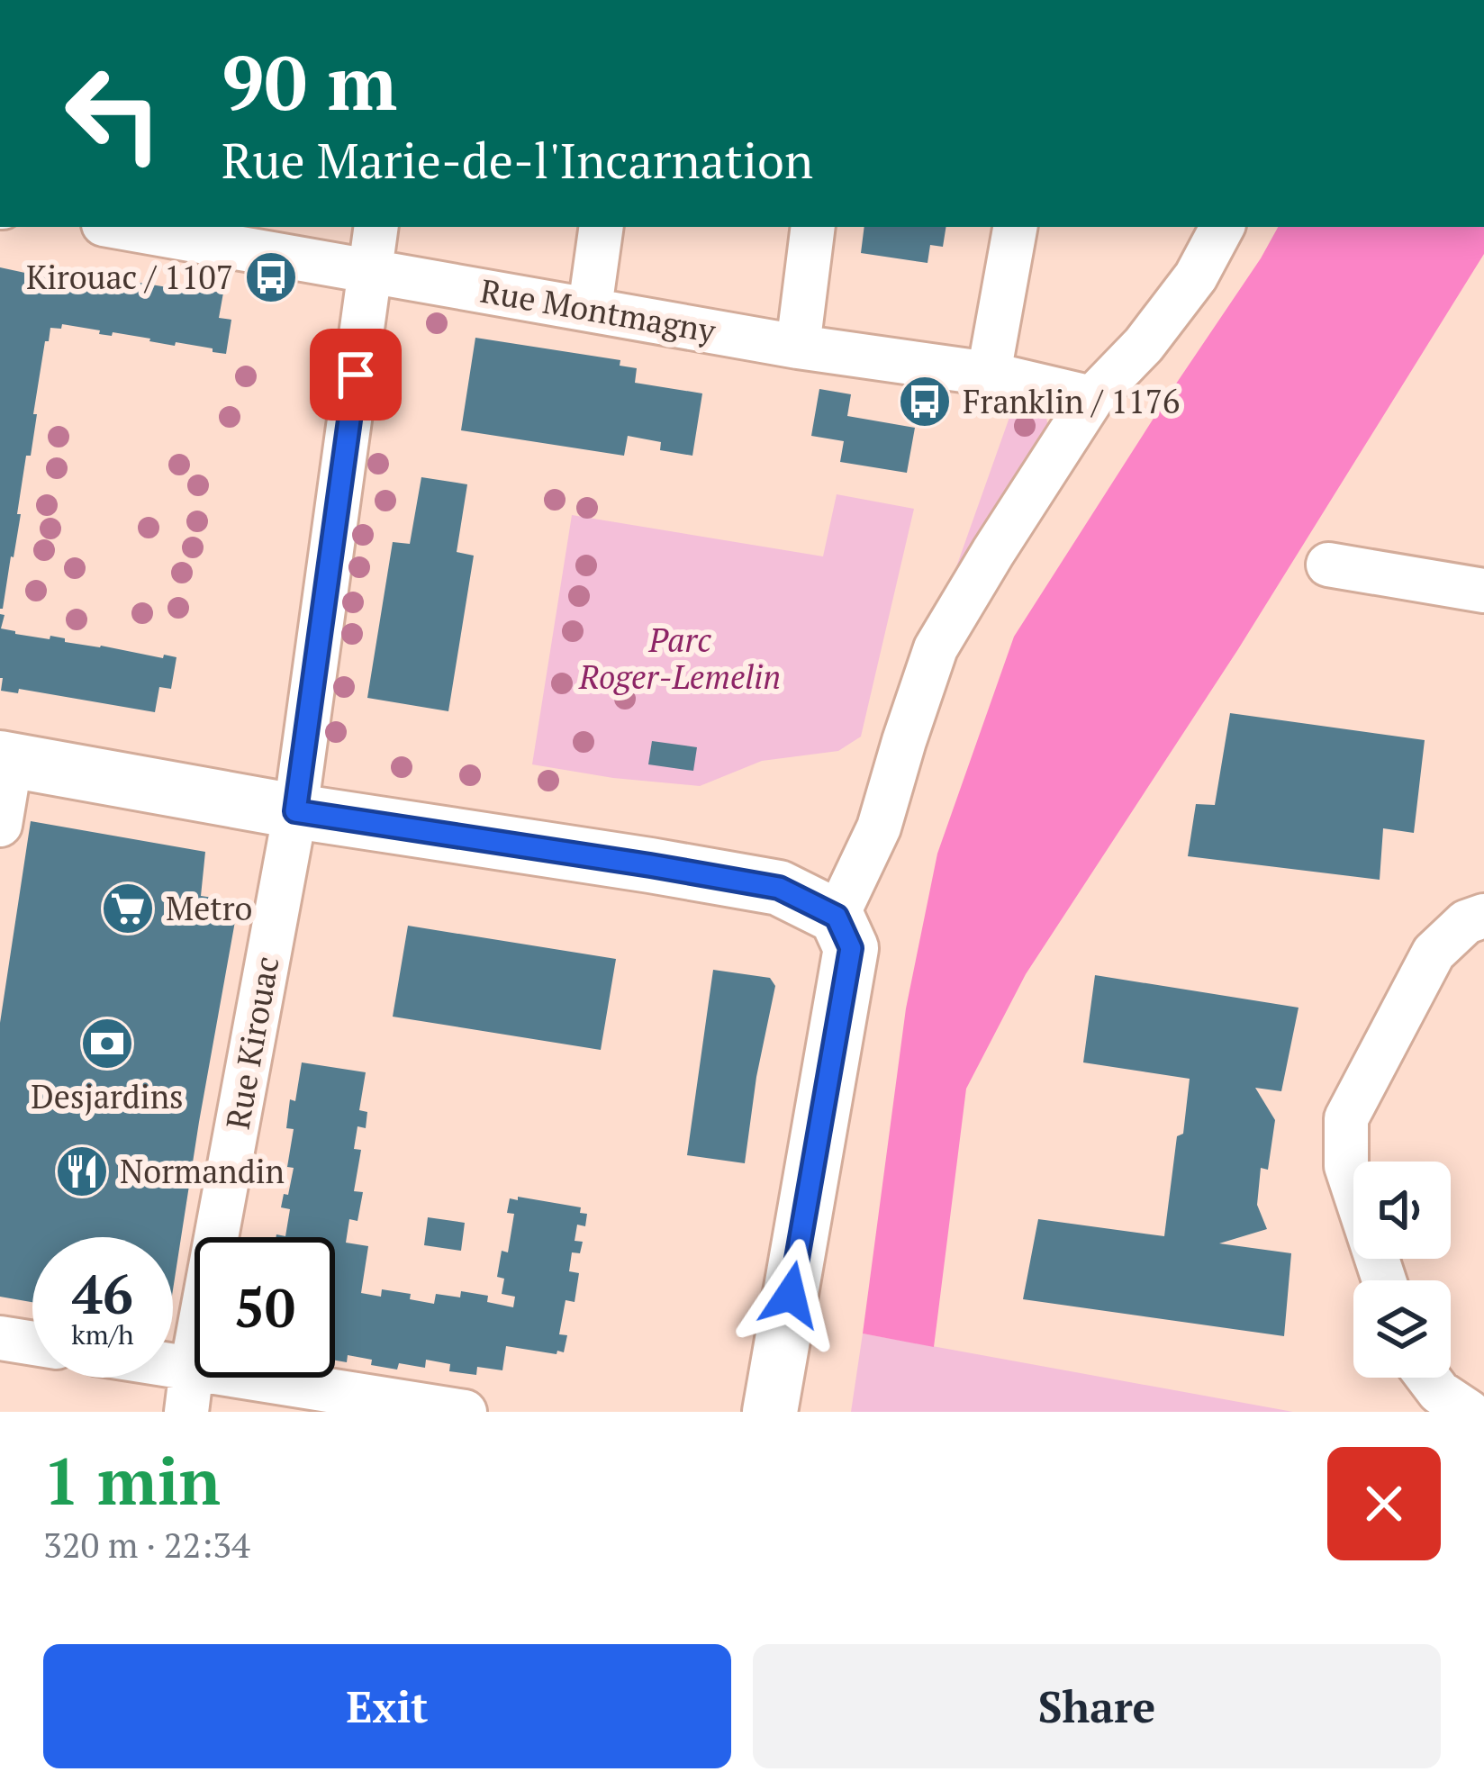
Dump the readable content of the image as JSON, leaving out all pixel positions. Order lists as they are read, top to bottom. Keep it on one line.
{"streets":{"street":["Rue Montmagny","Rue Kirouac"]},"crossings":[["Rue Montmagny","Rue Kirouac"]],"parks":["Parc Roger-Lemelin"],"places":{"bus stop":["Kirouac / 1107","Franklin / 1176"],"supermarket":["Metro"],"bank":["Desjardins"],"restaurant":["Normandin"]},"page":{"turn":["90 m","Rue Marie-de-l'Incarnation"],"speed":"46 km/h","limit":"50","heading":["1 min","320 m · 22:34"],"buttons":["Exit","Share"]}}
